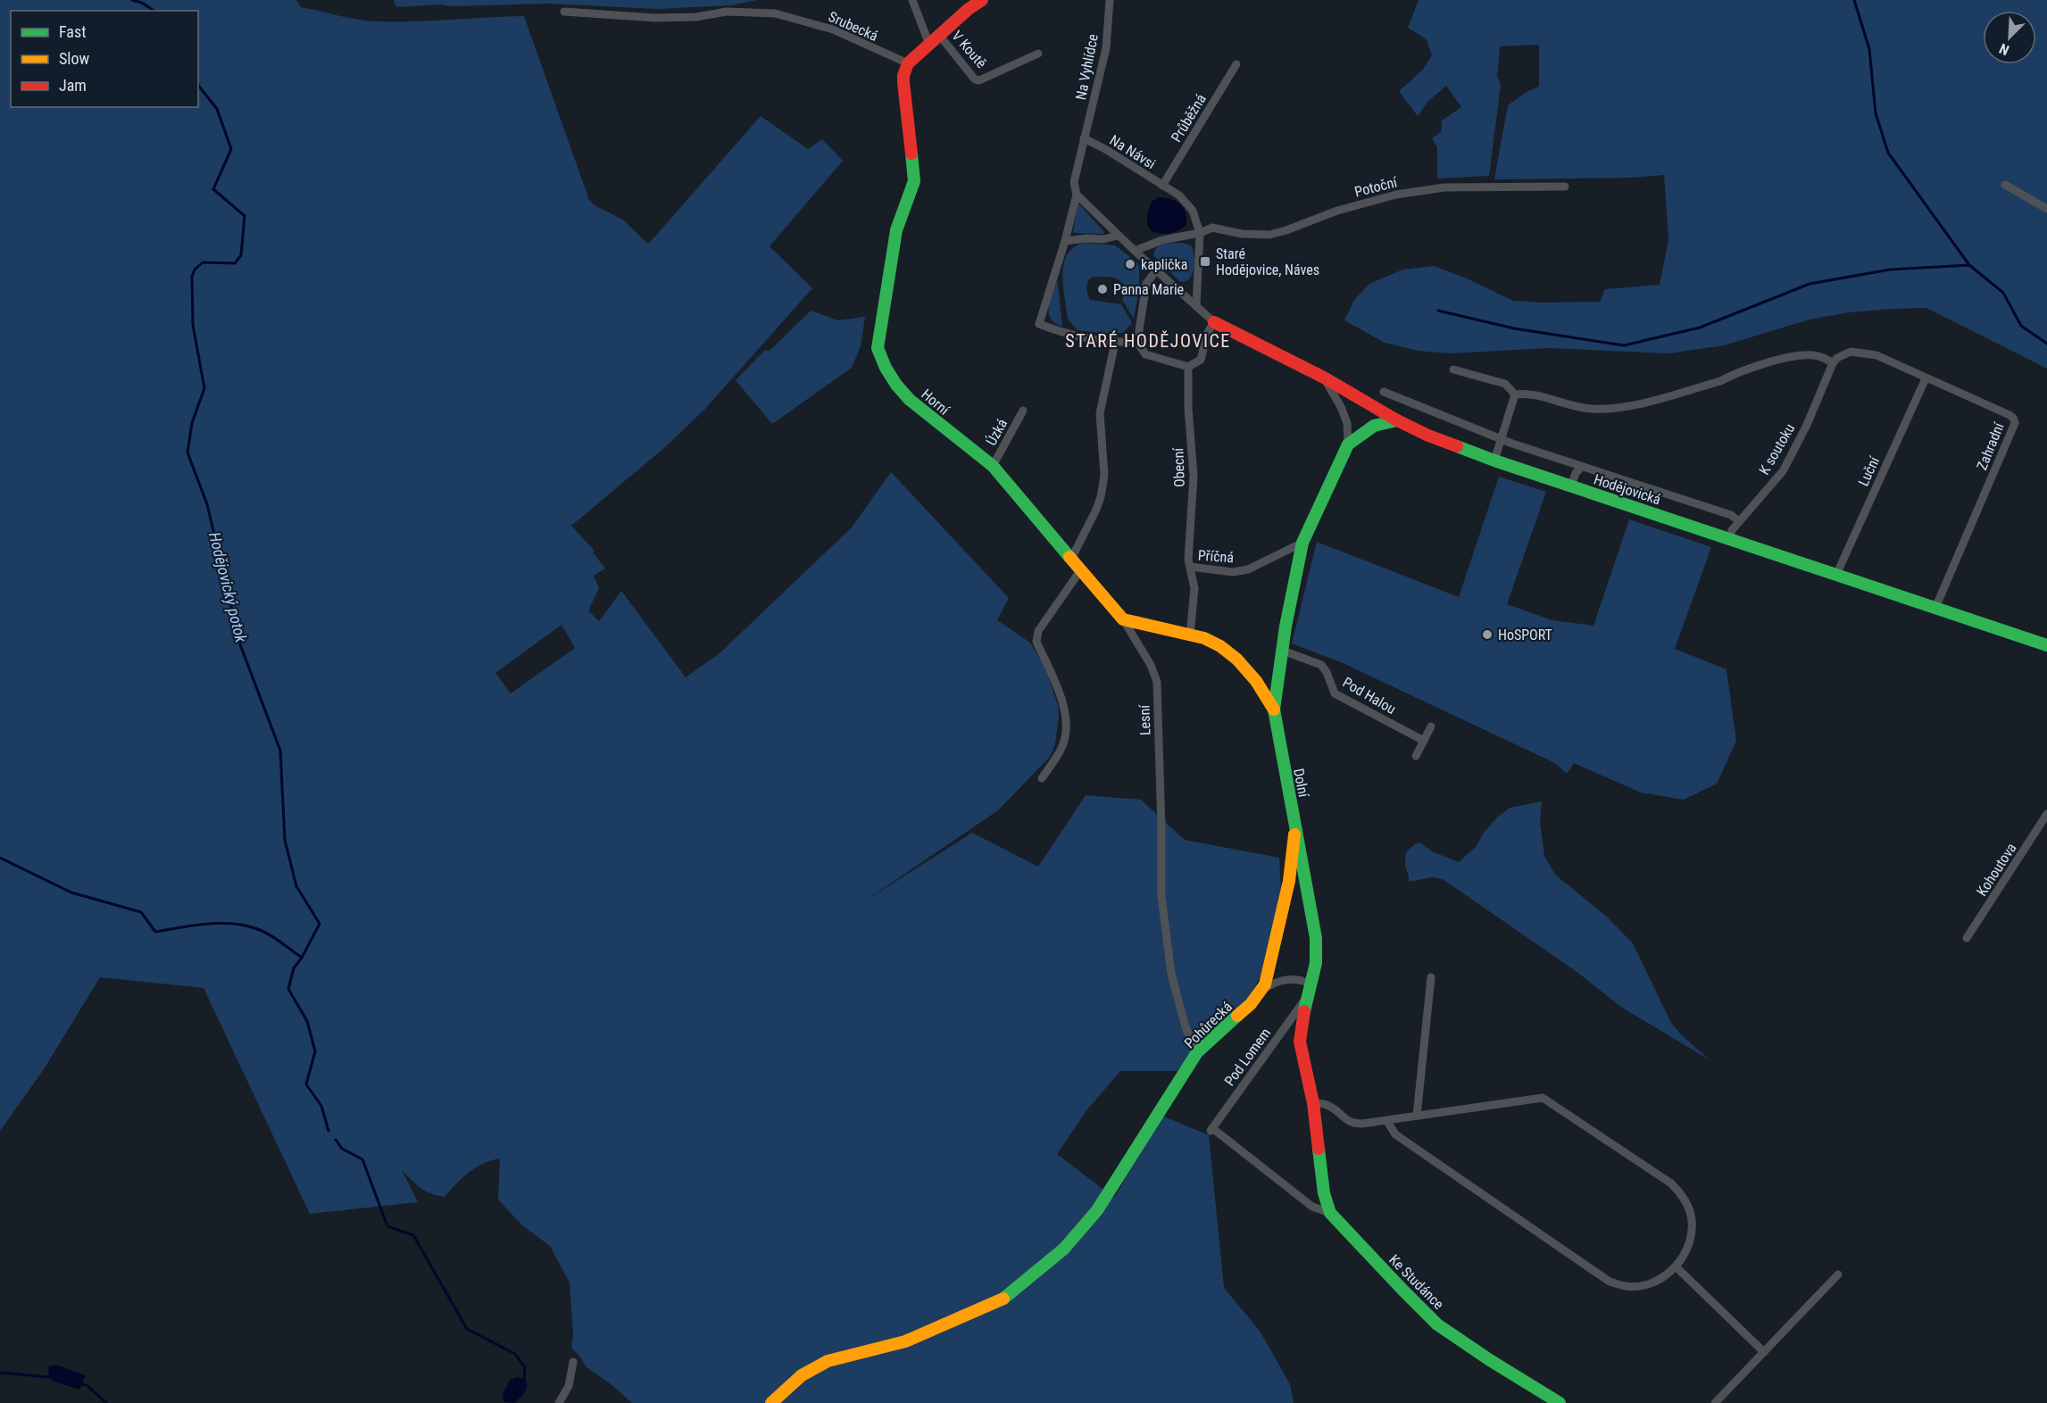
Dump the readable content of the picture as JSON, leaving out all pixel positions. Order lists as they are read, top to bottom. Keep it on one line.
{"streets":{"street":["Srubecká","V Koutě","Na Vyhlídce","Průběžná","Na Návsi","Potoční","Horní","Úzká","Zahradní","K soutoku","Obecní","Luční","Hodějovická","Příčná","Pod Halou","Lesní","Dolní","Kohoutova","Pohůrecká","Pod Lomem","Ke Studánce"]},"crossings":[["Srubecká","Horní"],["Na Vyhlídce","Na Návsi"],["Průběžná","Na Návsi"],["Na Návsi","Potoční"],["Horní","Úzká"],["Horní","Lesní"],["Zahradní","K soutoku"],["Zahradní","Luční"],["Zahradní","Hodějovická"],["K soutoku","Hodějovická"],["Obecní","Příčná"],["Luční","Hodějovická"],["Hodějovická","Dolní"],["Příčná","Dolní"],["Pod Halou","Dolní"],["Lesní","Pohůrecká"],["Dolní","Pohůrecká"],["Dolní","Pod Lomem"],["Dolní","Ke Studánce"],["Pod Lomem","Ke Studánce"]],"districts":["STARÉ HODĚJOVICE"],"water":["Hodějovický potok"],"places":{"transit":["Staré Hodějovice, Náves"],"other":["kaplička","Panna Marie","HoSPORT"]},"legend":["Fast","Slow","Jam"],"north":"bottom left"}
